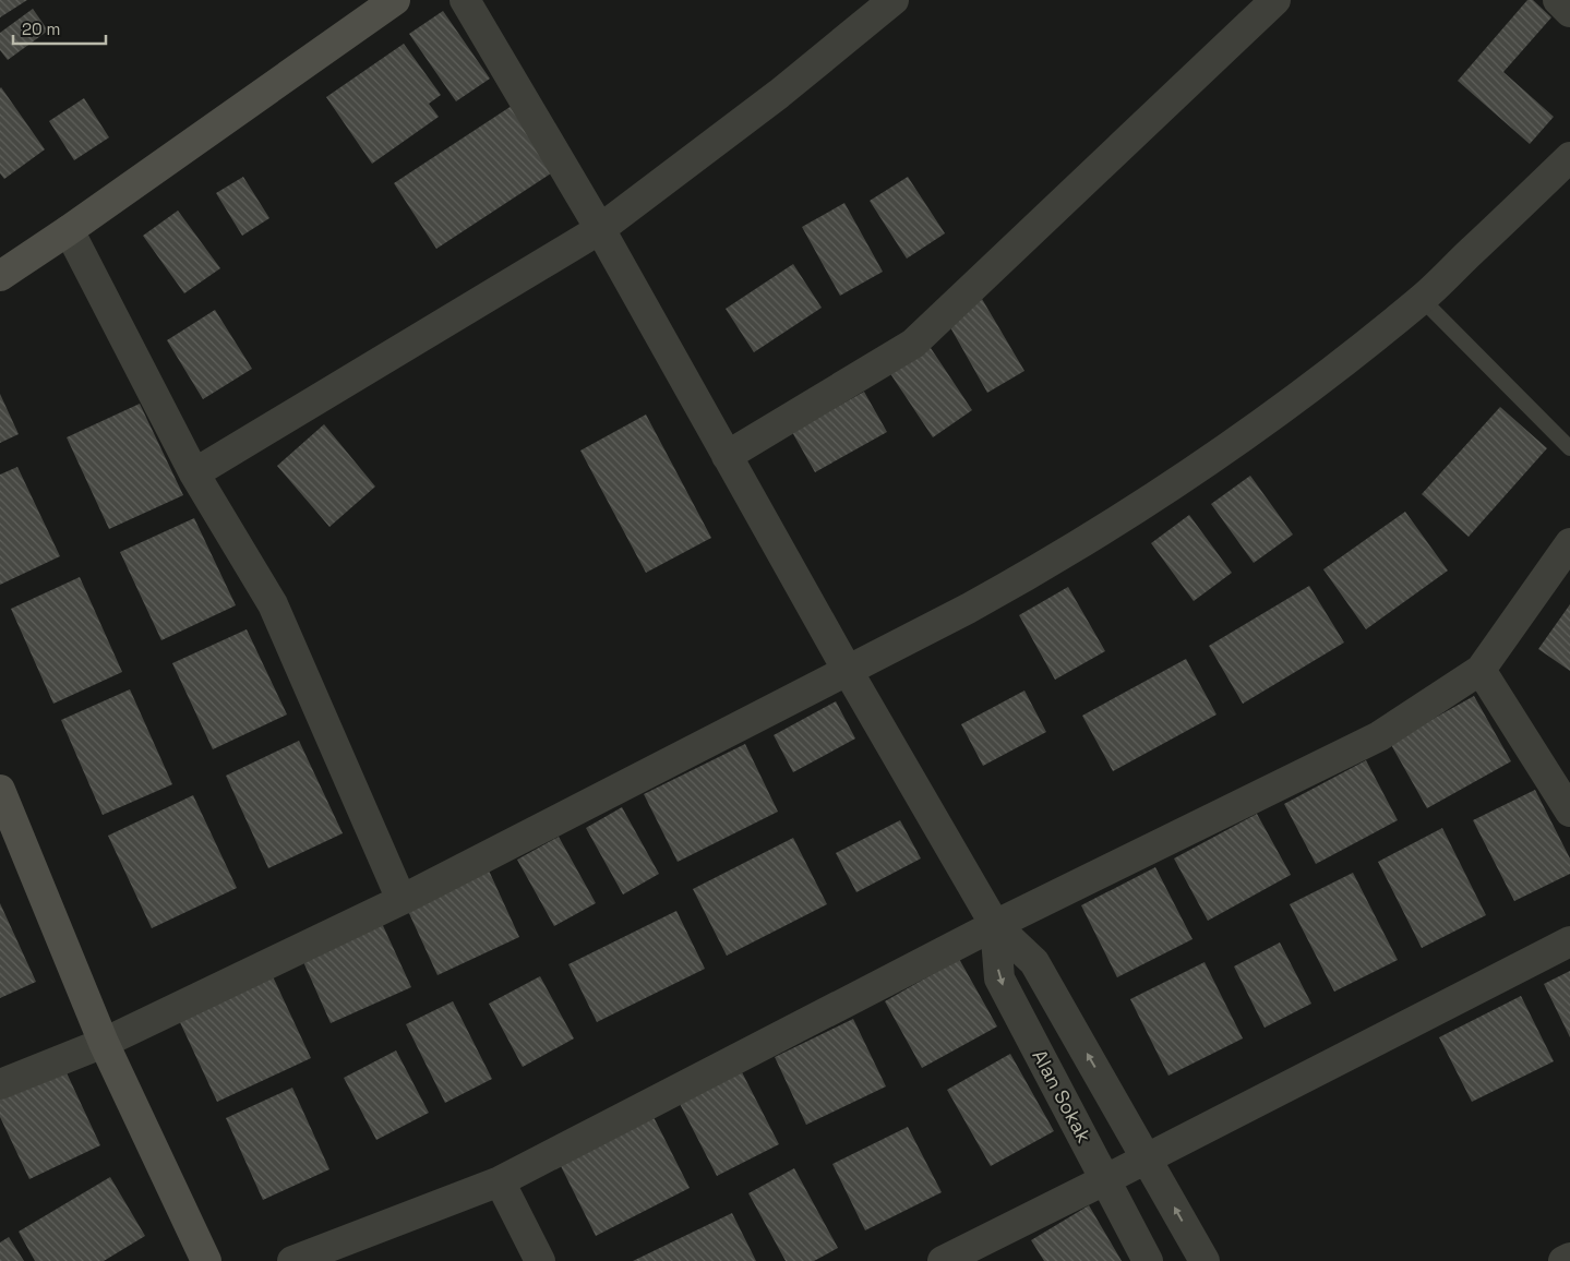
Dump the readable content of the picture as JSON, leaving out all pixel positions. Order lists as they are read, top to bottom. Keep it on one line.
{"streets":{"street":["Alan Sokak"]},"scale_bar":"20 m"}
